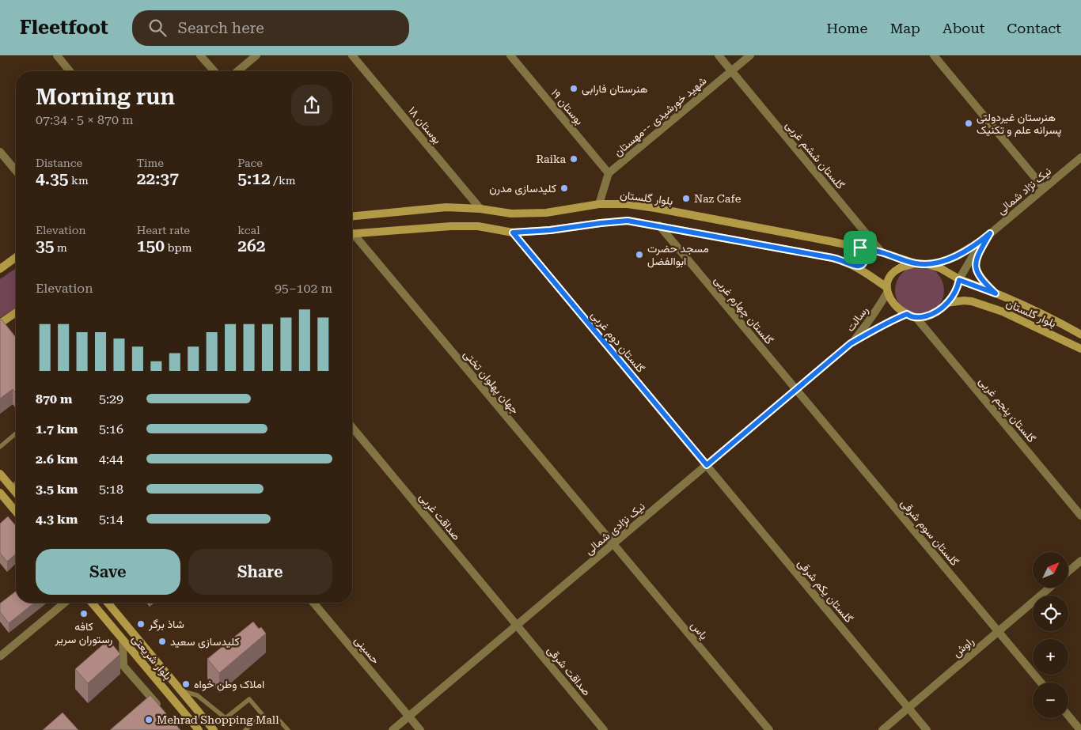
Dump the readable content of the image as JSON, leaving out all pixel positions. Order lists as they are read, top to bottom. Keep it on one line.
{"streets":{"main road":["بلوار گلستان","بلوار شریعتی"],"street":["بوستان ۱۹","شهید خورشیدی --مهستان","بوستان ۱۸","گلستان ششم غربی","نیک نژاد شمالی","گلستان چهارم غربی","رسالت","گلستان دوم غربی","جهان پهلوان تختی","گلستان پنجم غربی","صداقت غربی","نیک نژادی شمالی","گلستان سوم شرقی","گلستان یکم شرقی","یاس","راوش","حسینی","صداقت شرقی"]},"crossings":[["بوستان ۱۹","شهید خورشیدی --مهستان"],["شهید خورشیدی --مهستان","گلستان ششم غربی"],["بوستان ۱۸","بلوار گلستان"],["گلستان ششم غربی","بلوار گلستان"],["بلوار گلستان","رسالت"],["بلوار گلستان","گلستان پنجم غربی"],["گلستان چهارم غربی","نیک نژادی شمالی"],["گلستان چهارم غربی","گلستان سوم شرقی"],["رسالت","گلستان پنجم غربی"],["رسالت","نیک نژادی شمالی"],["گلستان دوم غربی","نیک نژادی شمالی"],["گلستان دوم غربی","گلستان یکم شرقی"],["جهان پهلوان تختی","نیک نژادی شمالی"],["جهان پهلوان تختی","یاس"],["صداقت غربی","نیک نژادی شمالی"],["صداقت غربی","صداقت شرقی"],["نیک نژادی شمالی","گلستان سوم شرقی"],["نیک نژادی شمالی","گلستان یکم شرقی"],["نیک نژادی شمالی","یاس"],["نیک نژادی شمالی","حسینی"],["نیک نژادی شمالی","صداقت شرقی"],["گلستان سوم شرقی","راوش"],["گلستان یکم شرقی","راوش"]],"places":["هنرستان فارابی","هنرستان غیردولتی پسرانه علم و تکنیک","Raika","کلیدسازی مدرن","Naz Cafe","مسجد حضرت ابوالفضل","کافه رستوران سریر","شاذ برگر","کلیدسازی سعید","املاک وطن خواه","Mehrad Shopping Mall"],"north":"top right","page":{"header":"Fleetfoot","search":"Search here","nav":["Home","Map","About","Contact"],"heading":["Morning run","07:34 · 5 × 870 m"],"stats":[["Distance","4.35 km"],["Time","22:37"],["Pace","5:12 /km"],["Elevation","35 m"],["Heart rate","150 bpm"],["kcal","262"]],"chart":["Elevation","95–102 m"],"list":[{"name":"870 m","note":"5:29"},{"name":"1.7 km","note":"5:16"},{"name":"2.6 km","note":"4:44"},{"name":"3.5 km","note":"5:18"},{"name":"4.3 km","note":"5:14"}],"buttons":["Save","Share"],"map_buttons":["+","−"]}}
